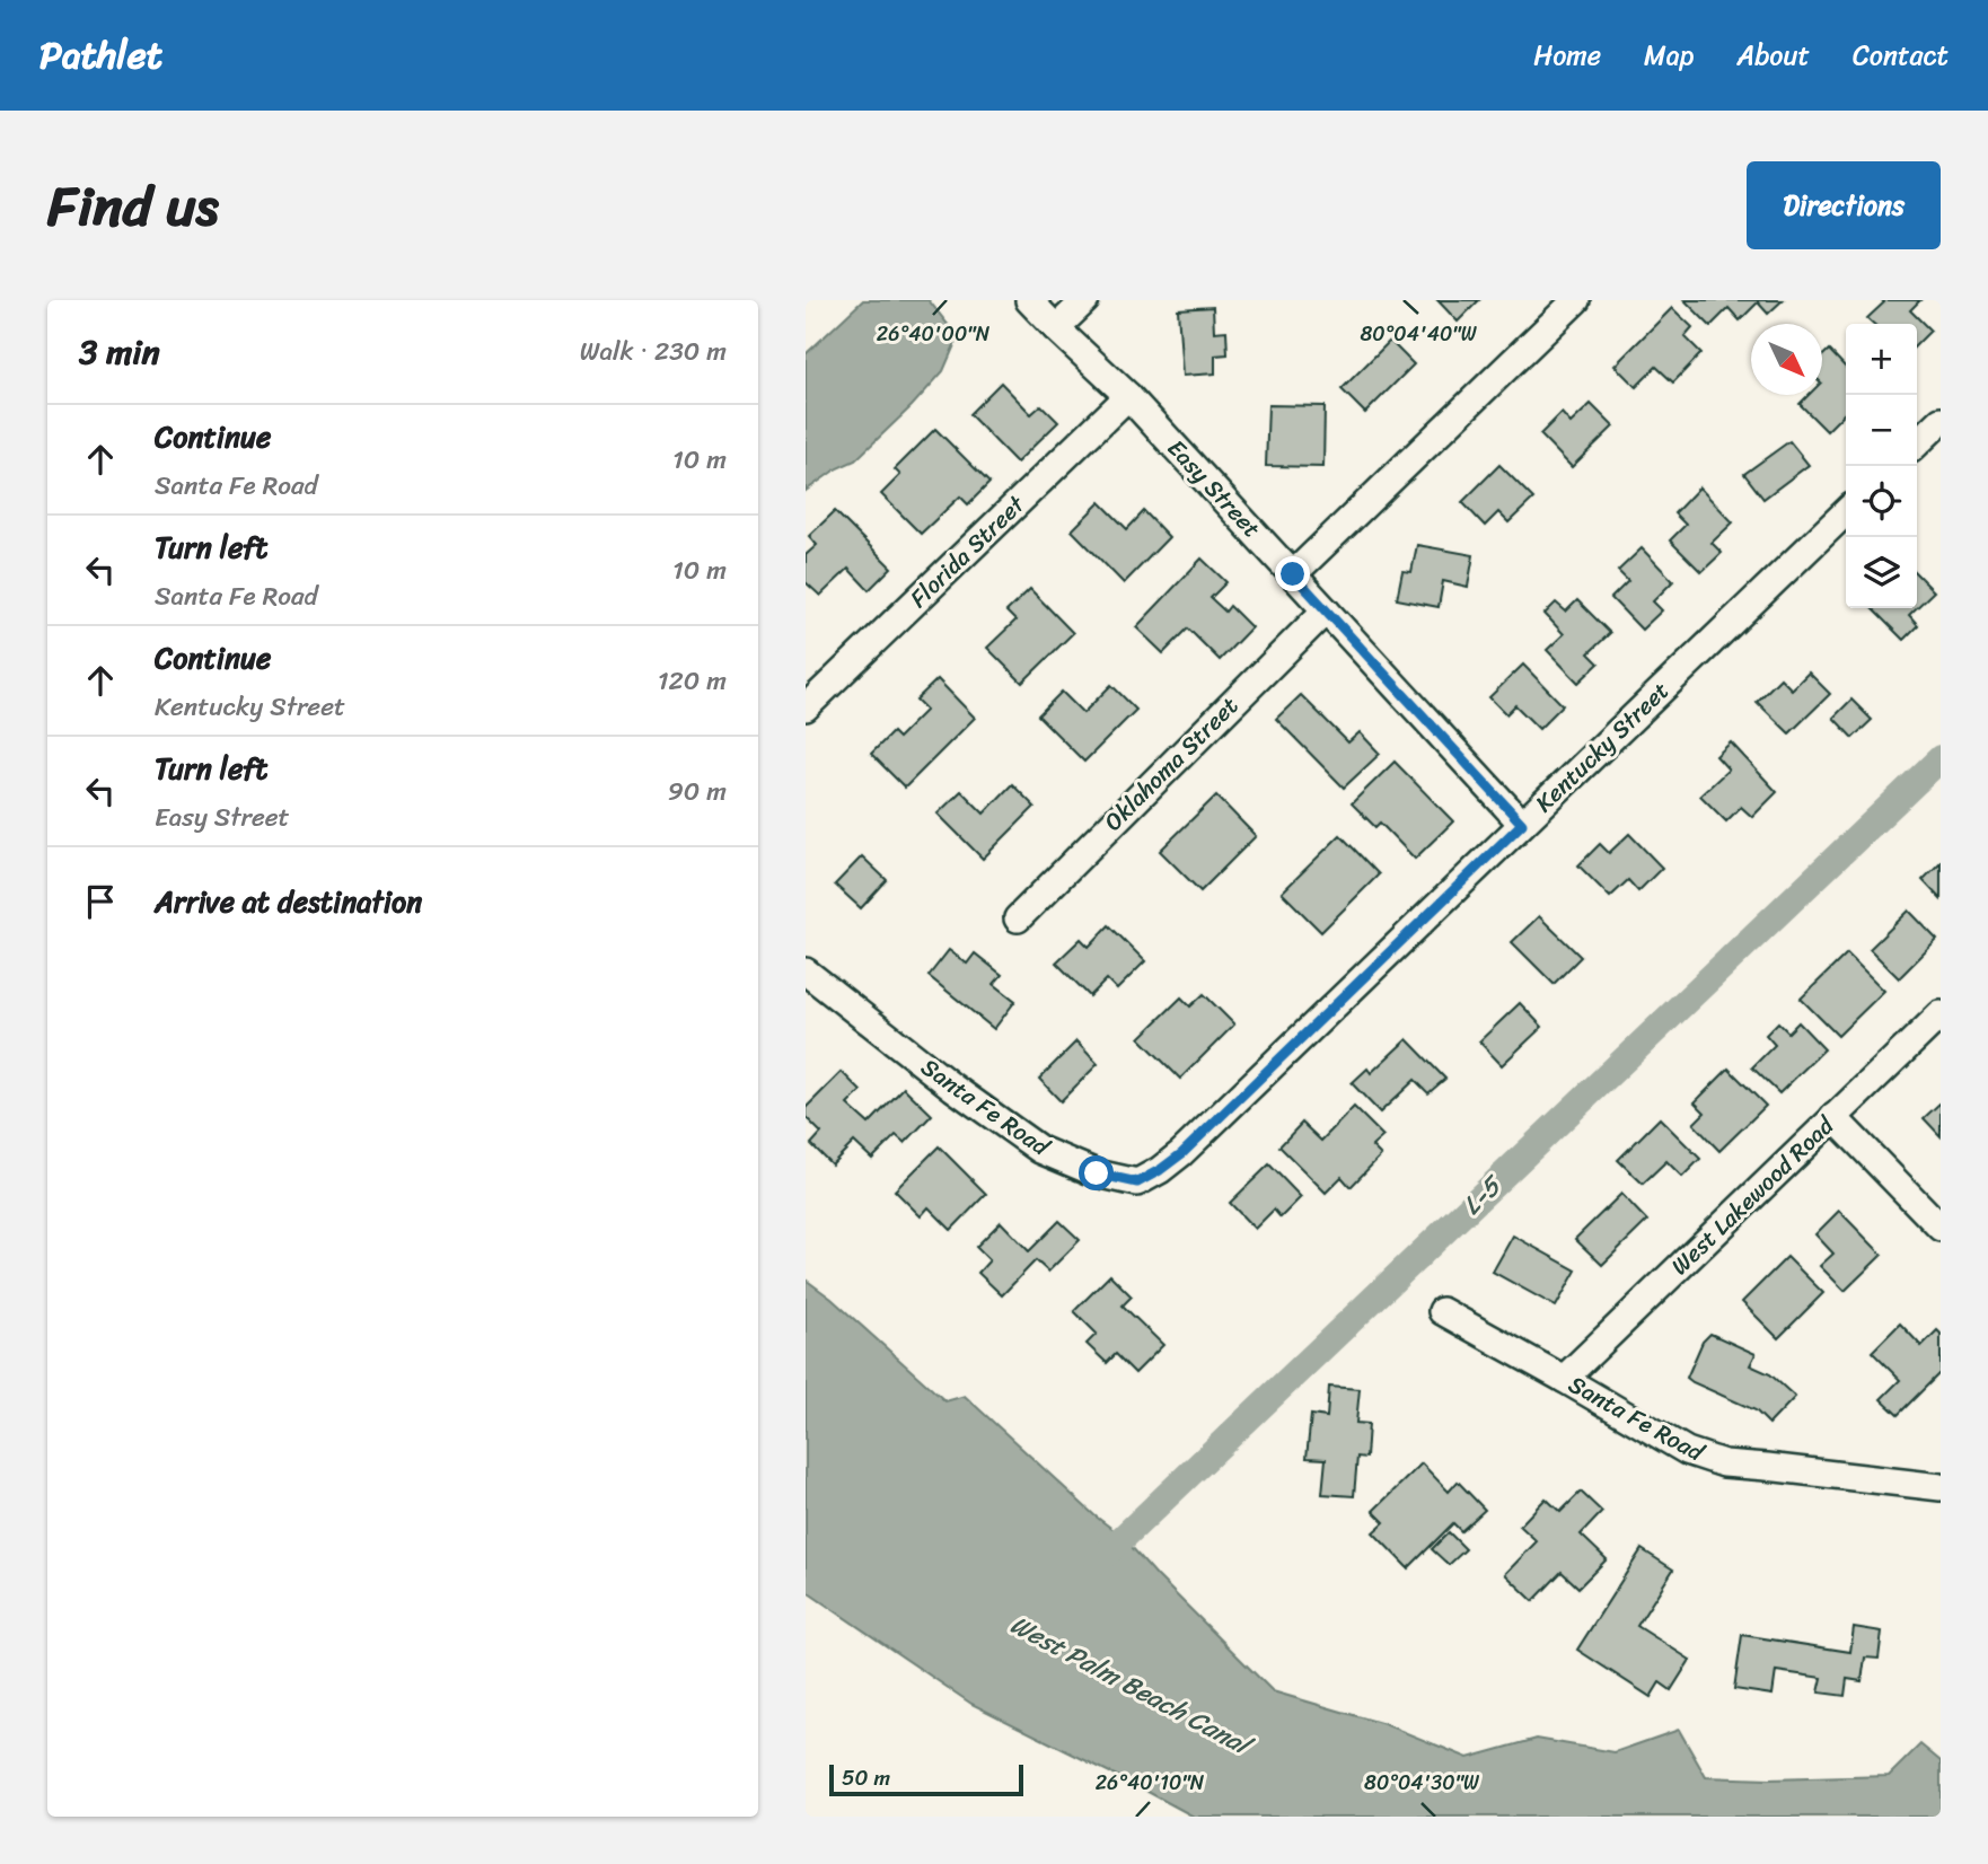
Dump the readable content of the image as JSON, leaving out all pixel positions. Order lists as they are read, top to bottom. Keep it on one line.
{"streets":{"street":["Easy Street","Florida Street","Kentucky Street","Oklahoma Street","Santa Fe Road","West Lakewood Road"]},"crossings":[["Easy Street","Florida Street"],["Easy Street","Kentucky Street"],["Easy Street","Oklahoma Street"],["Kentucky Street","Santa Fe Road"],["Santa Fe Road","West Lakewood Road"]],"water":["L-5","West Palm Beach Canal"],"scale_bar":"50 m","north":"bottom right","page":{"header":"Pathlet","nav":["Home","Map","About","Contact"],"title":"Find us","buttons":"Directions","heading":["3 min","Walk · 230 m"],"map_buttons":["+","−"],"list":[["Continue","Santa Fe Road","10 m"],["Turn left","Santa Fe Road","10 m"],["Continue","Kentucky Street","120 m"],["Turn left","Easy Street","90 m"],"Arrive at destination"],"scale":"50 m"},"coordinates":["80°04'40\"W","26°40'00\"N","26°40'10\"N","80°04'30\"W"]}
